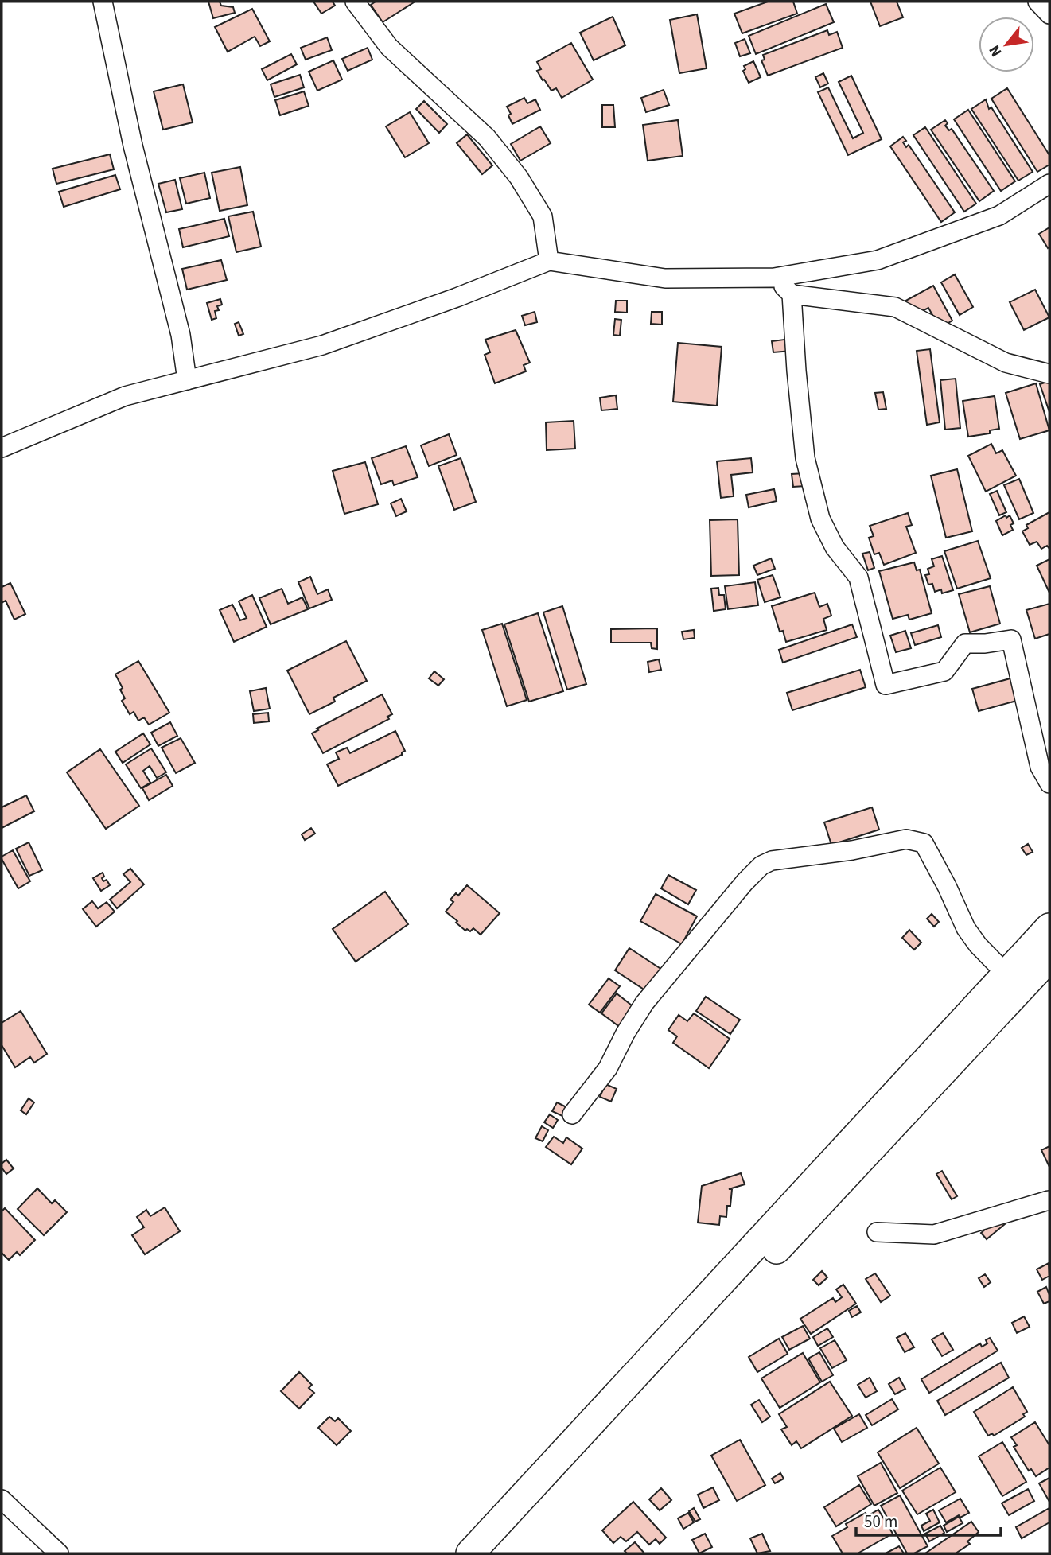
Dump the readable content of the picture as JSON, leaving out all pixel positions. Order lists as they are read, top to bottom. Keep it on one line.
{"scale_bar":"50 m","north":"bottom left"}
